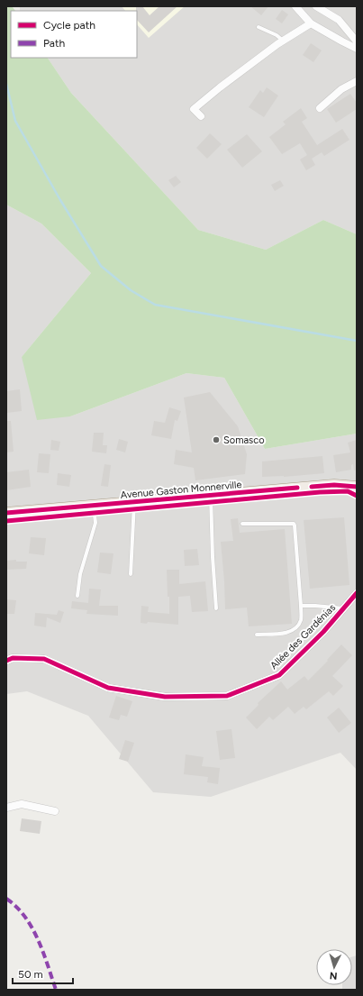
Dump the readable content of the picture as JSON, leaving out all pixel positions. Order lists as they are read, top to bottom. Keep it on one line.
{"streets":{"main road":["Avenue Gaston Monnerville"],"street":["Allée des Gardénias"]},"places":["Somasco"],"legend":["Cycle path","Path"],"scale_bar":"50 m","north":"bottom"}
